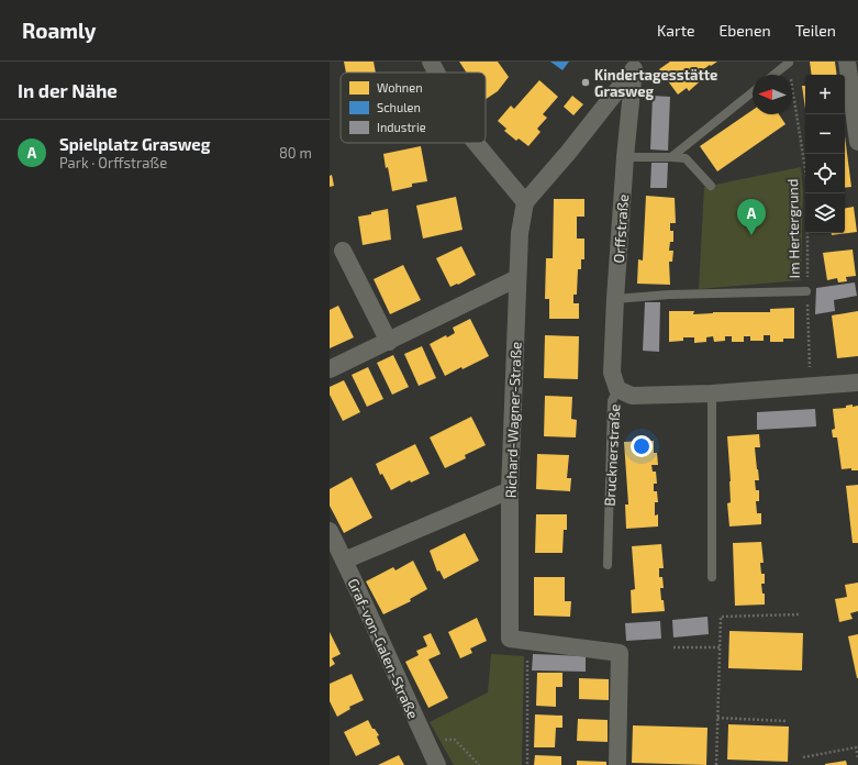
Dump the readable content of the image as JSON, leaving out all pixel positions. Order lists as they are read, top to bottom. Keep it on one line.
{"streets":{"street":["Orffstraße","Richard-Wagner-Straße","Brucknerstraße","Graf-von-Galen-Straße"],"lane":["Im Hertergrund"]},"crossings":[["Orffstraße","Im Hertergrund"],["Orffstraße","Brucknerstraße"],["Im Hertergrund","Brucknerstraße"]],"places":["Kindertagesstätte Grasweg"],"legend":["Wohnen","Schulen","Industrie"],"north":"left","page":{"header":"Roamly","nav":["Karte","Ebenen","Teilen"],"heading":"In der Nähe","map_buttons":["+","−"],"list":[{"mark":"A","name":"Spielplatz Grasweg","note":"Park · Orffstraße","value":"80 m"}],"pins":"A"}}
